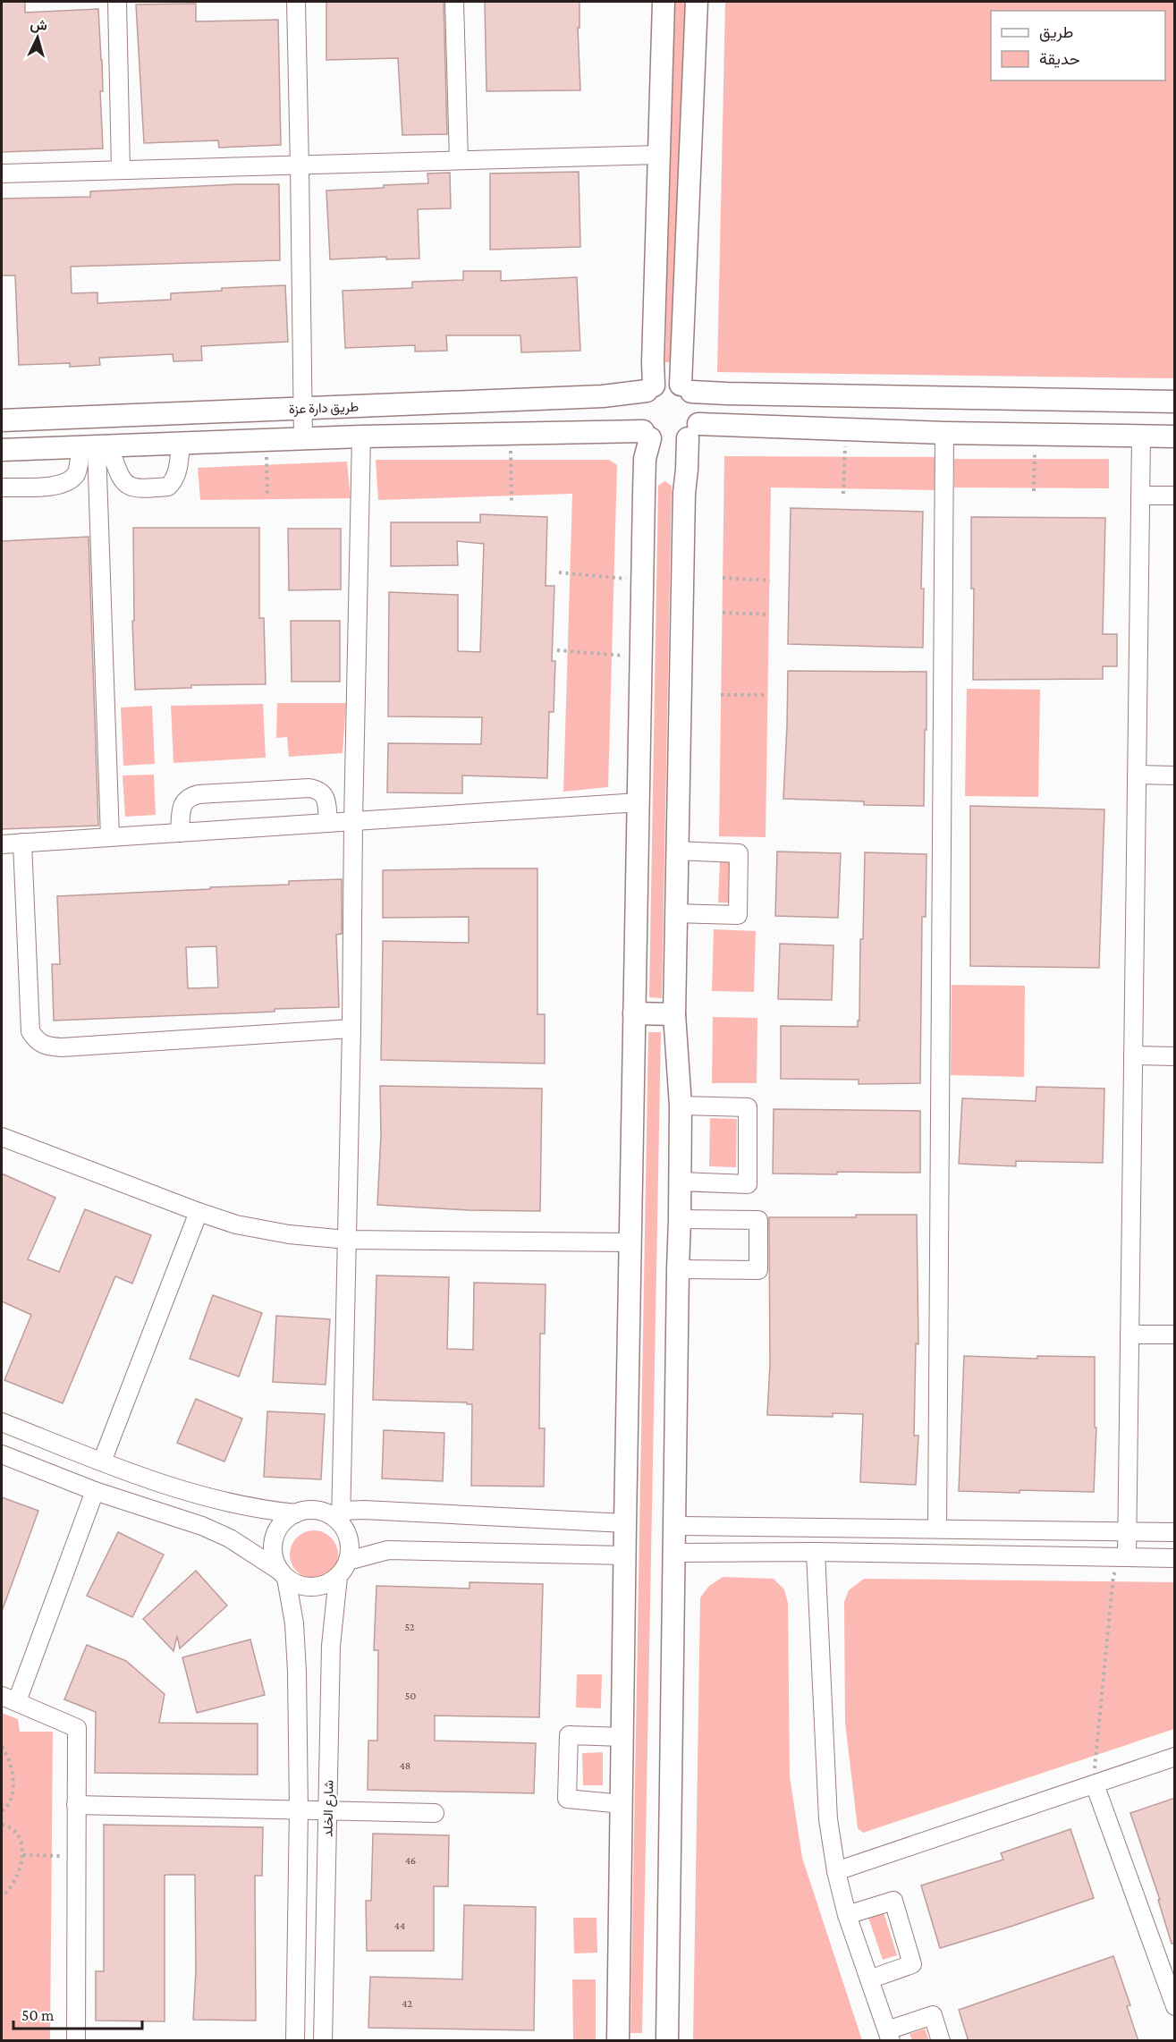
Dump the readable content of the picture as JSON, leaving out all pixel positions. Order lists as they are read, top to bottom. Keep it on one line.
{"streets":{"main road":["طريق دارة عزة"],"street":["شارع الخلد"]},"house_numbers":["52","50","48","46","44","42"],"legend":["طريق","حديقة"],"scale_bar":"50 m","north":"top"}
